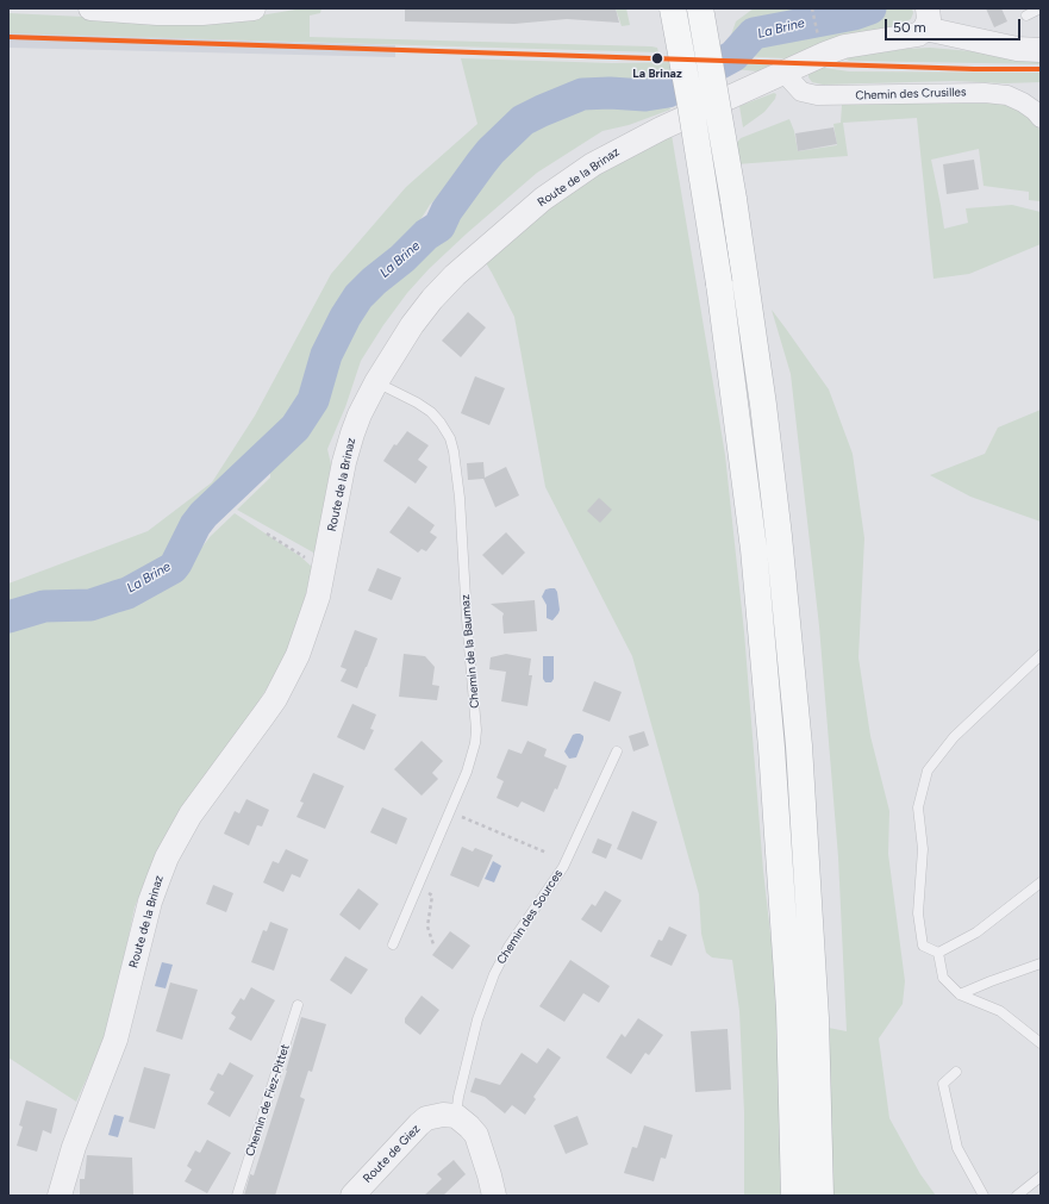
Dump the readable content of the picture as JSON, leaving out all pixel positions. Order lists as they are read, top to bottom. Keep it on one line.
{"streets":{"street":["Chemin des Crusilles","Route de la Brinaz","Route de Giez"],"lane":["Chemin de la Baumaz","Chemin des Sources","Chemin de Fiez-Pittet"]},"crossings":[["Chemin des Crusilles","Route de la Brinaz"],["Route de la Brinaz","Chemin de la Baumaz"],["Chemin des Sources","Route de Giez"]],"water":["La Brine"],"places":["La Brinaz"],"scale_bar":"50 m"}
